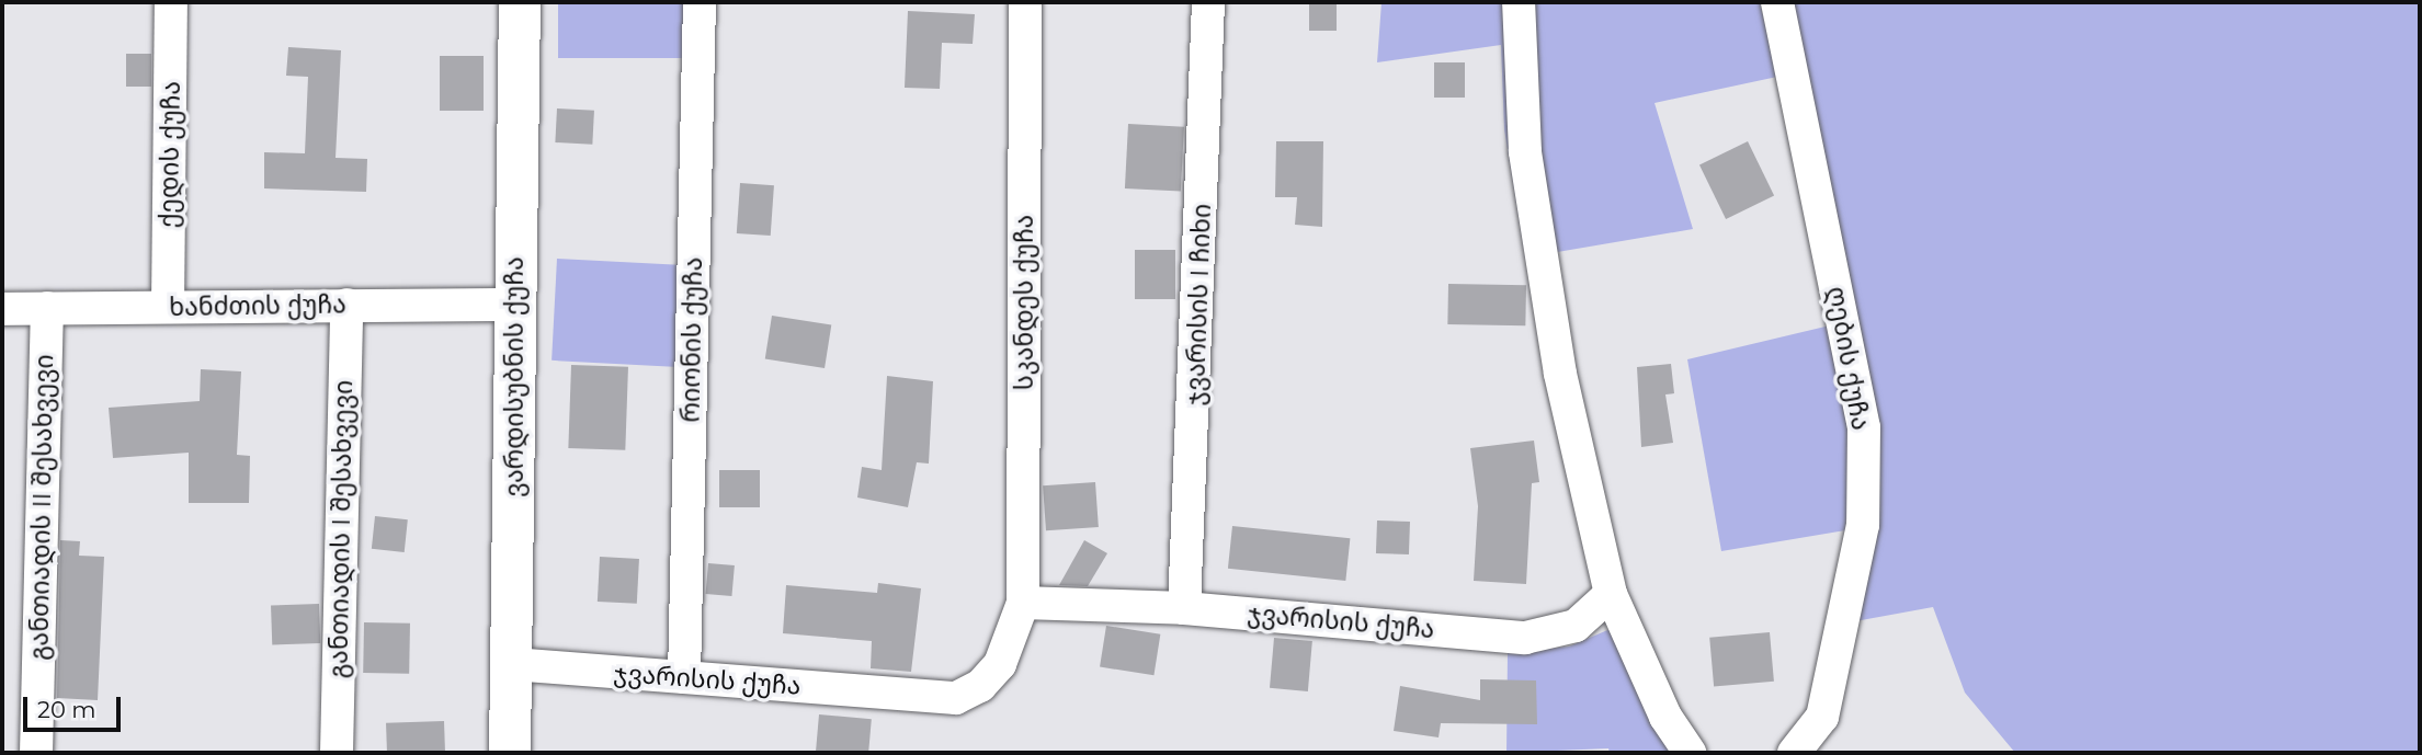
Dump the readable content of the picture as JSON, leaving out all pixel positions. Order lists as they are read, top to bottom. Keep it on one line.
{"streets":{"street":["ქედის ქუჩა","სკანდეს ქუჩა","ჯვარისის I ჩიხი","ხანძთის ქუჩა","რიონის ქუჩა","ღების ქუჩა","ვარდისუბნის ქუჩა","განთიადის II შესახვევი","განთიადის I შესახვევი","ჯვარისის ქუჩა"]},"crossings":[["ქედის ქუჩა","ხანძთის ქუჩა"],["სკანდეს ქუჩა","ჯვარისის ქუჩა"],["ჯვარისის I ჩიხი","ჯვარისის ქუჩა"],["ხანძთის ქუჩა","ვარდისუბნის ქუჩა"],["ხანძთის ქუჩა","განთიადის II შესახვევი"],["ხანძთის ქუჩა","განთიადის I შესახვევი"],["რიონის ქუჩა","ჯვარისის ქუჩა"],["ვარდისუბნის ქუჩა","ჯვარისის ქუჩა"]],"scale_bar":"20 m"}
